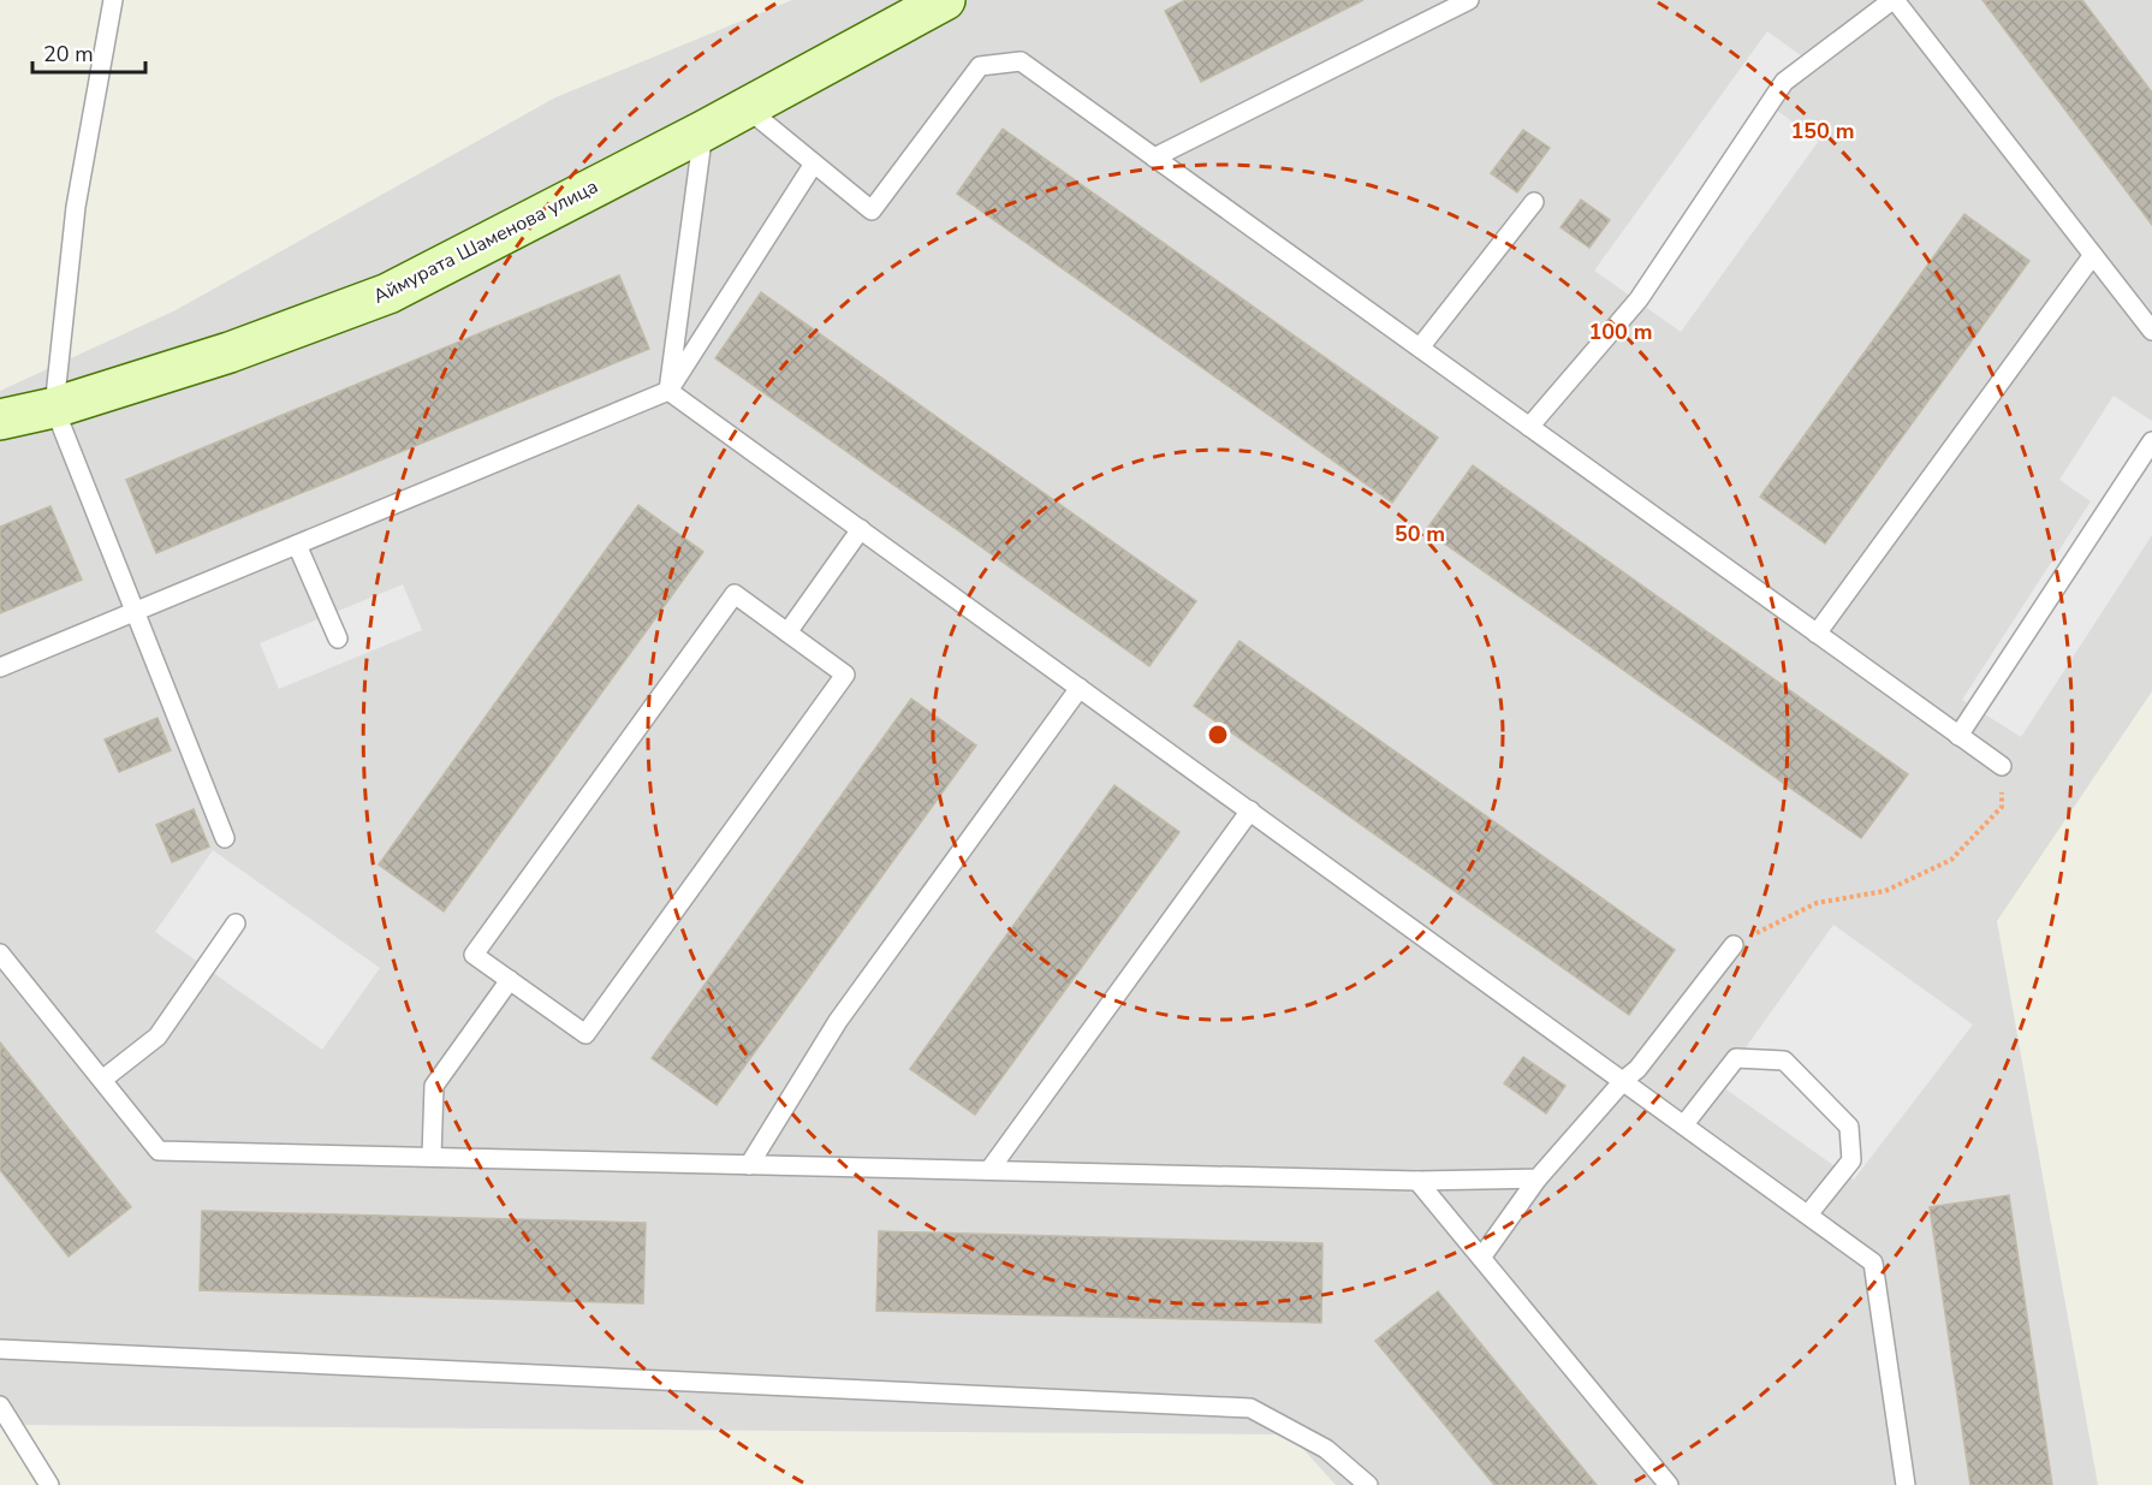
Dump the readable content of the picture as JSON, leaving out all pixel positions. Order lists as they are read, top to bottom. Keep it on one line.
{"streets":{"street":["Аймурата Шаменова улица"]},"scale_bar":"20 m","rings":["150 m","100 m","50 m"]}
